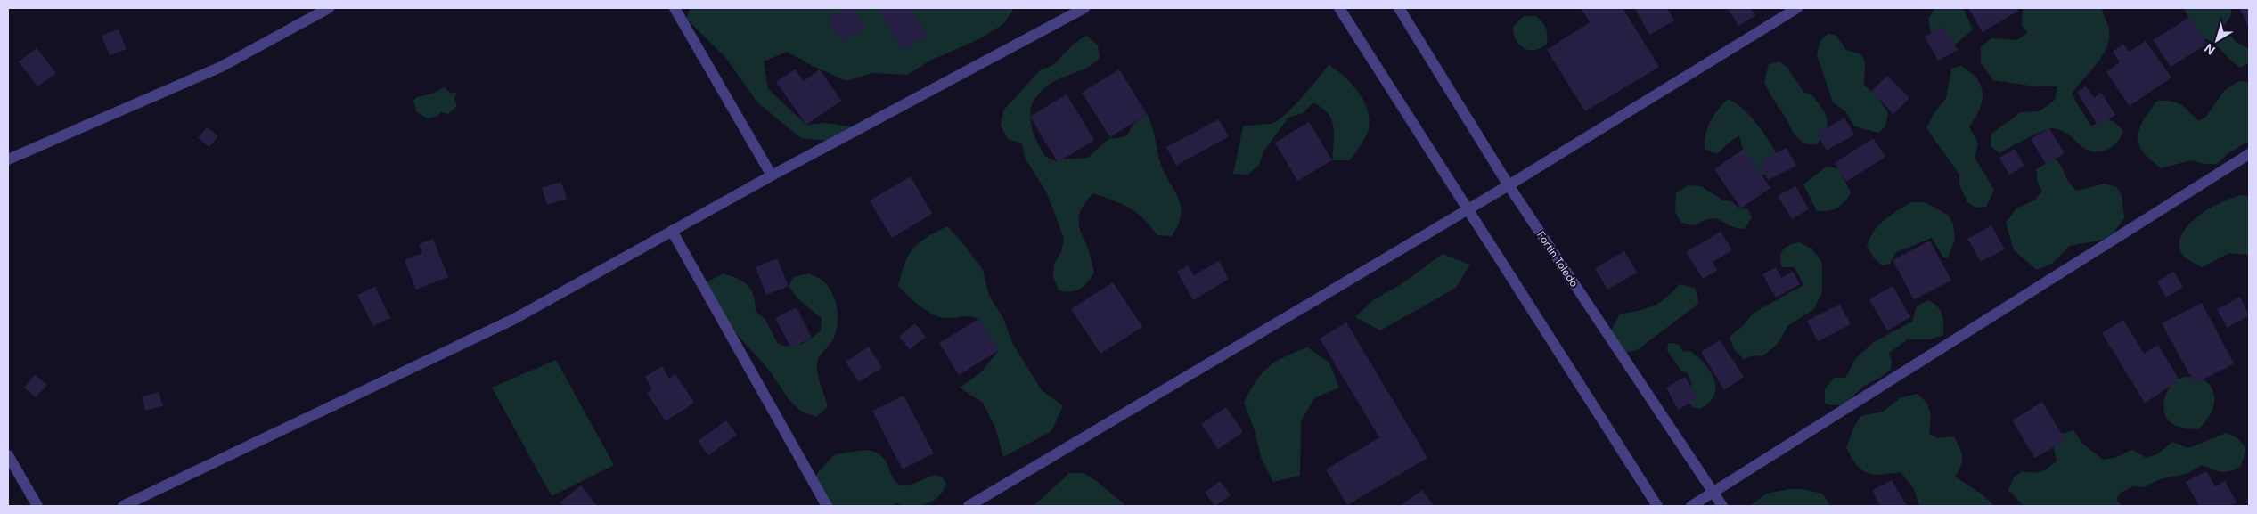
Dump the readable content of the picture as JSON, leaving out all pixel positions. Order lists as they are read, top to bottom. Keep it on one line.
{"streets":{"street":["Fortín Toledo"]},"north":"bottom left"}
